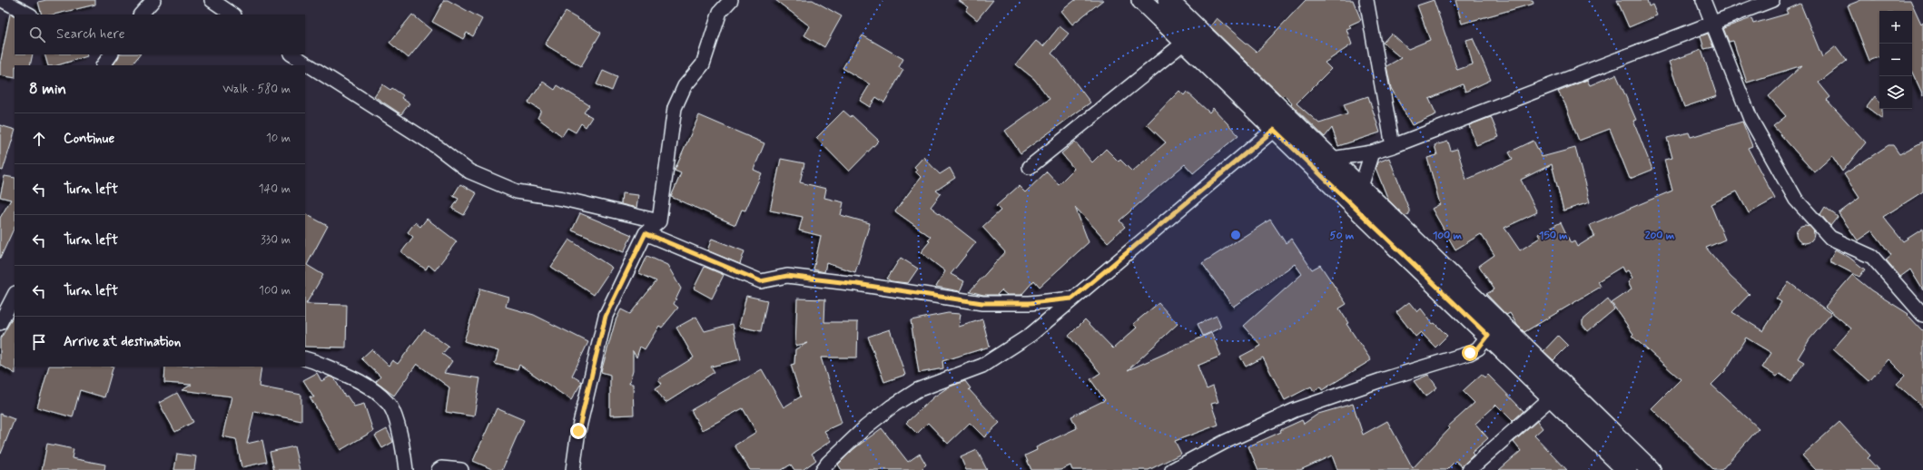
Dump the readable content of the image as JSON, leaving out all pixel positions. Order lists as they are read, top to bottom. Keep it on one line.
{"page":{"map_buttons":["+","−"],"search":"Search here","heading":["8 min","Walk · 580 m"],"list":[["Continue","10 m"],["Turn left","140 m"],["Turn left","330 m"],["Turn left","100 m"],"Arrive at destination"]},"rings":["50 m","100 m","150 m","200 m"]}
